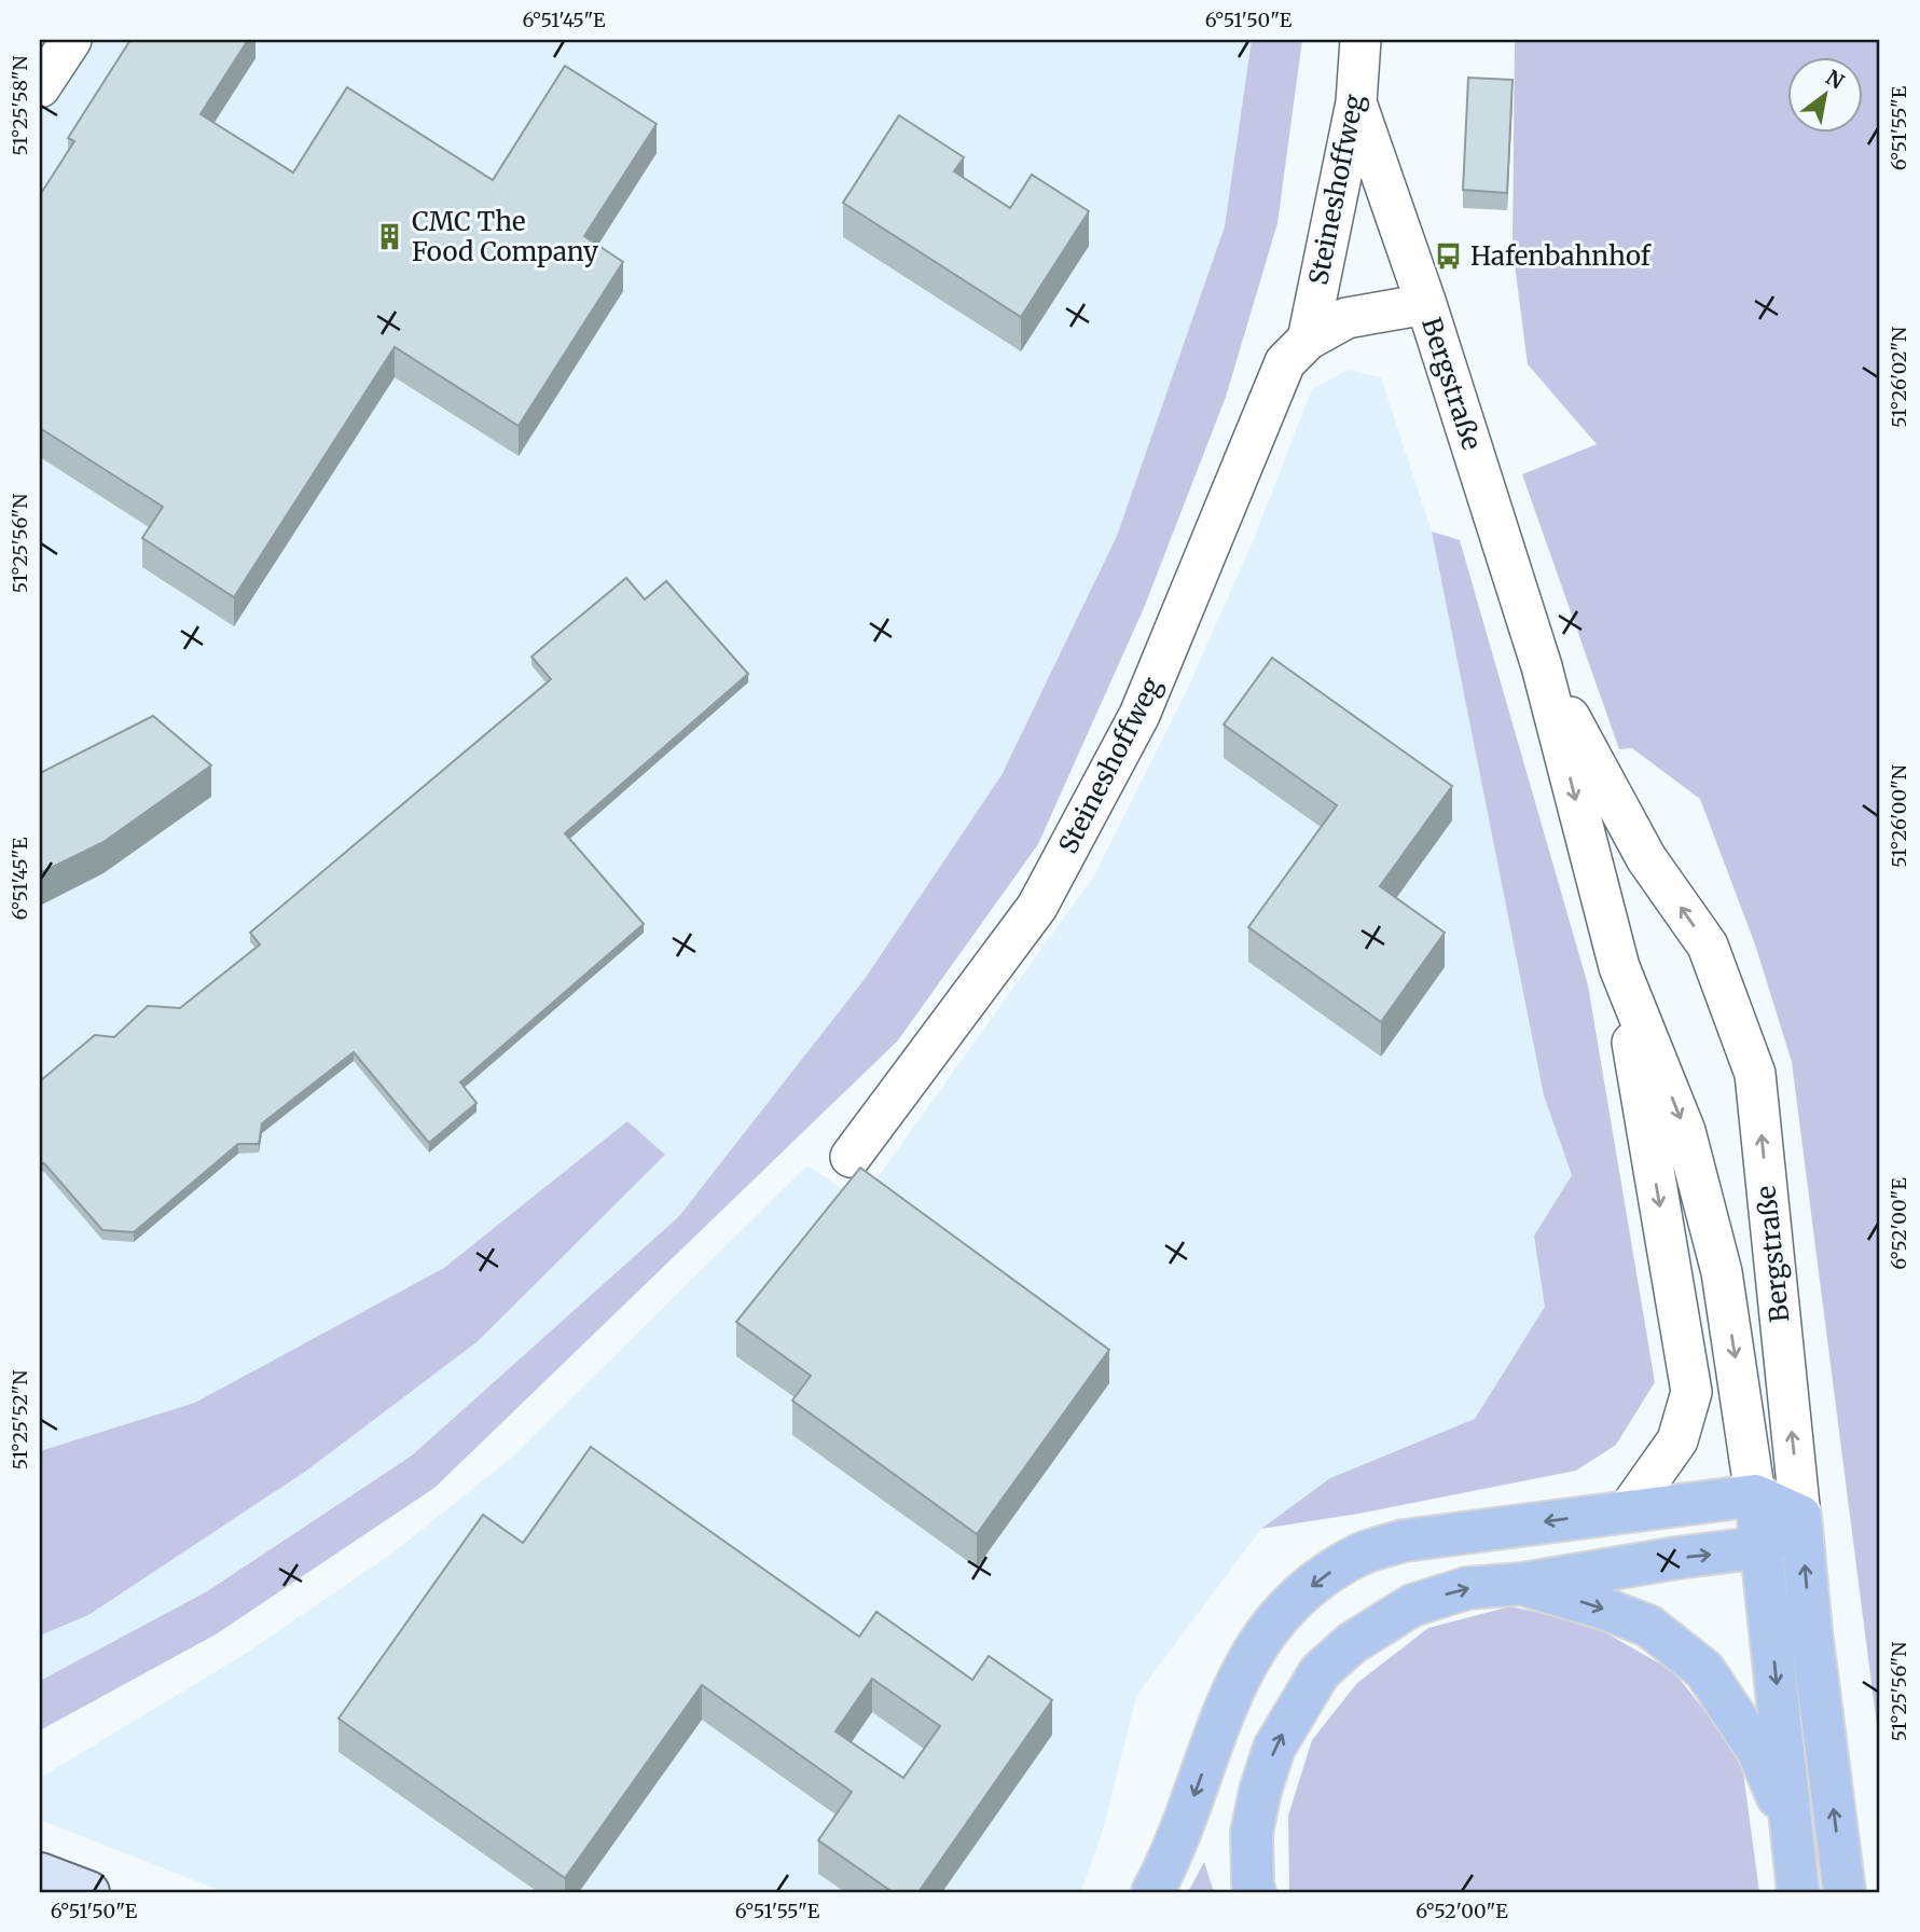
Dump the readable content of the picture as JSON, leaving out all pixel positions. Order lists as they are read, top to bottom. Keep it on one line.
{"streets":{"main road":["Bergstraße"],"street":["Steineshoffweg"]},"crossings":[["Steineshoffweg","Bergstraße"]],"places":{"building":["CMC The Food Company"],"bus stop":["Hafenbahnhof"]},"north":"top right","coordinates":["6°51'45\"E","6°51'50\"E","51°25'58\"N","6°51'55\"E","51°26'02\"N","51°25'56\"N","51°26'00\"N","6°52'00\"E","51°25'52\"N"]}
